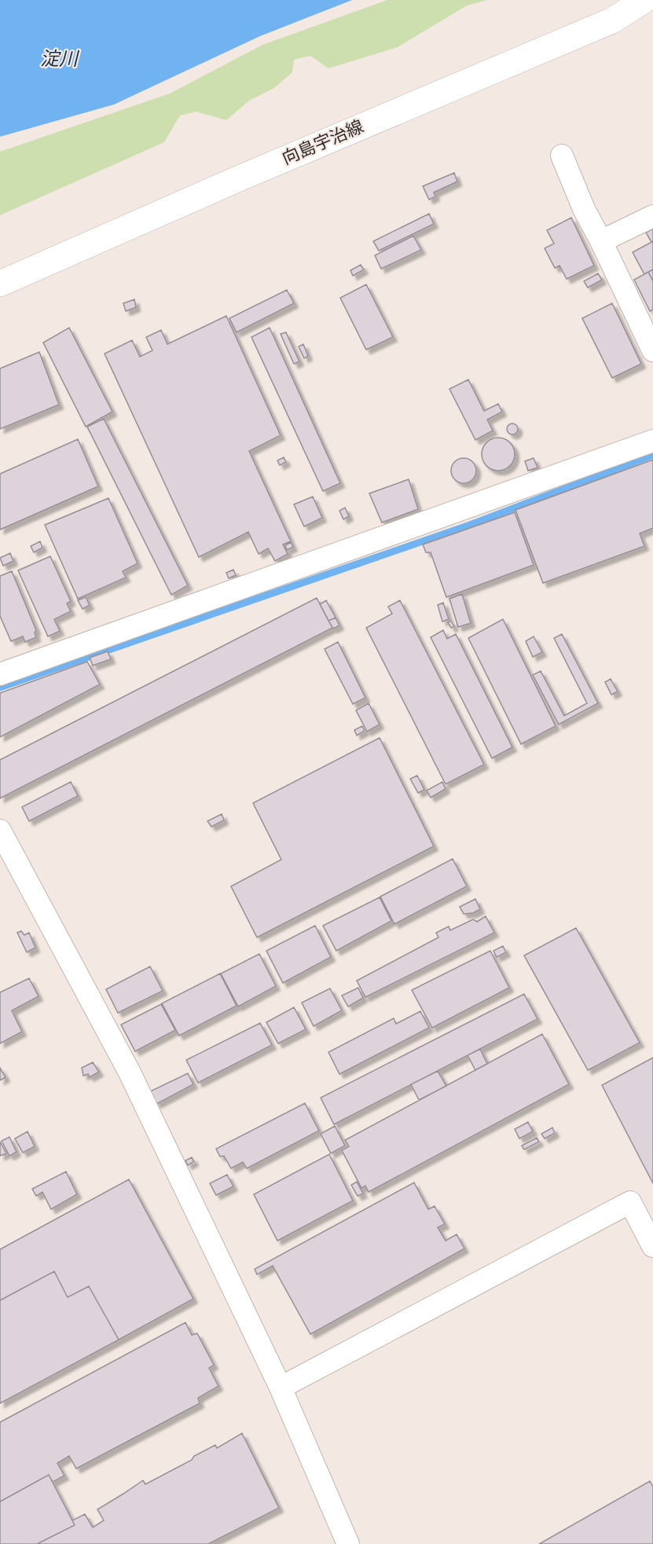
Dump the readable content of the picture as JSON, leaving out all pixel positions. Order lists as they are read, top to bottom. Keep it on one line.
{"streets":{"main road":["向島宇治線"]},"water":["淀川"]}
